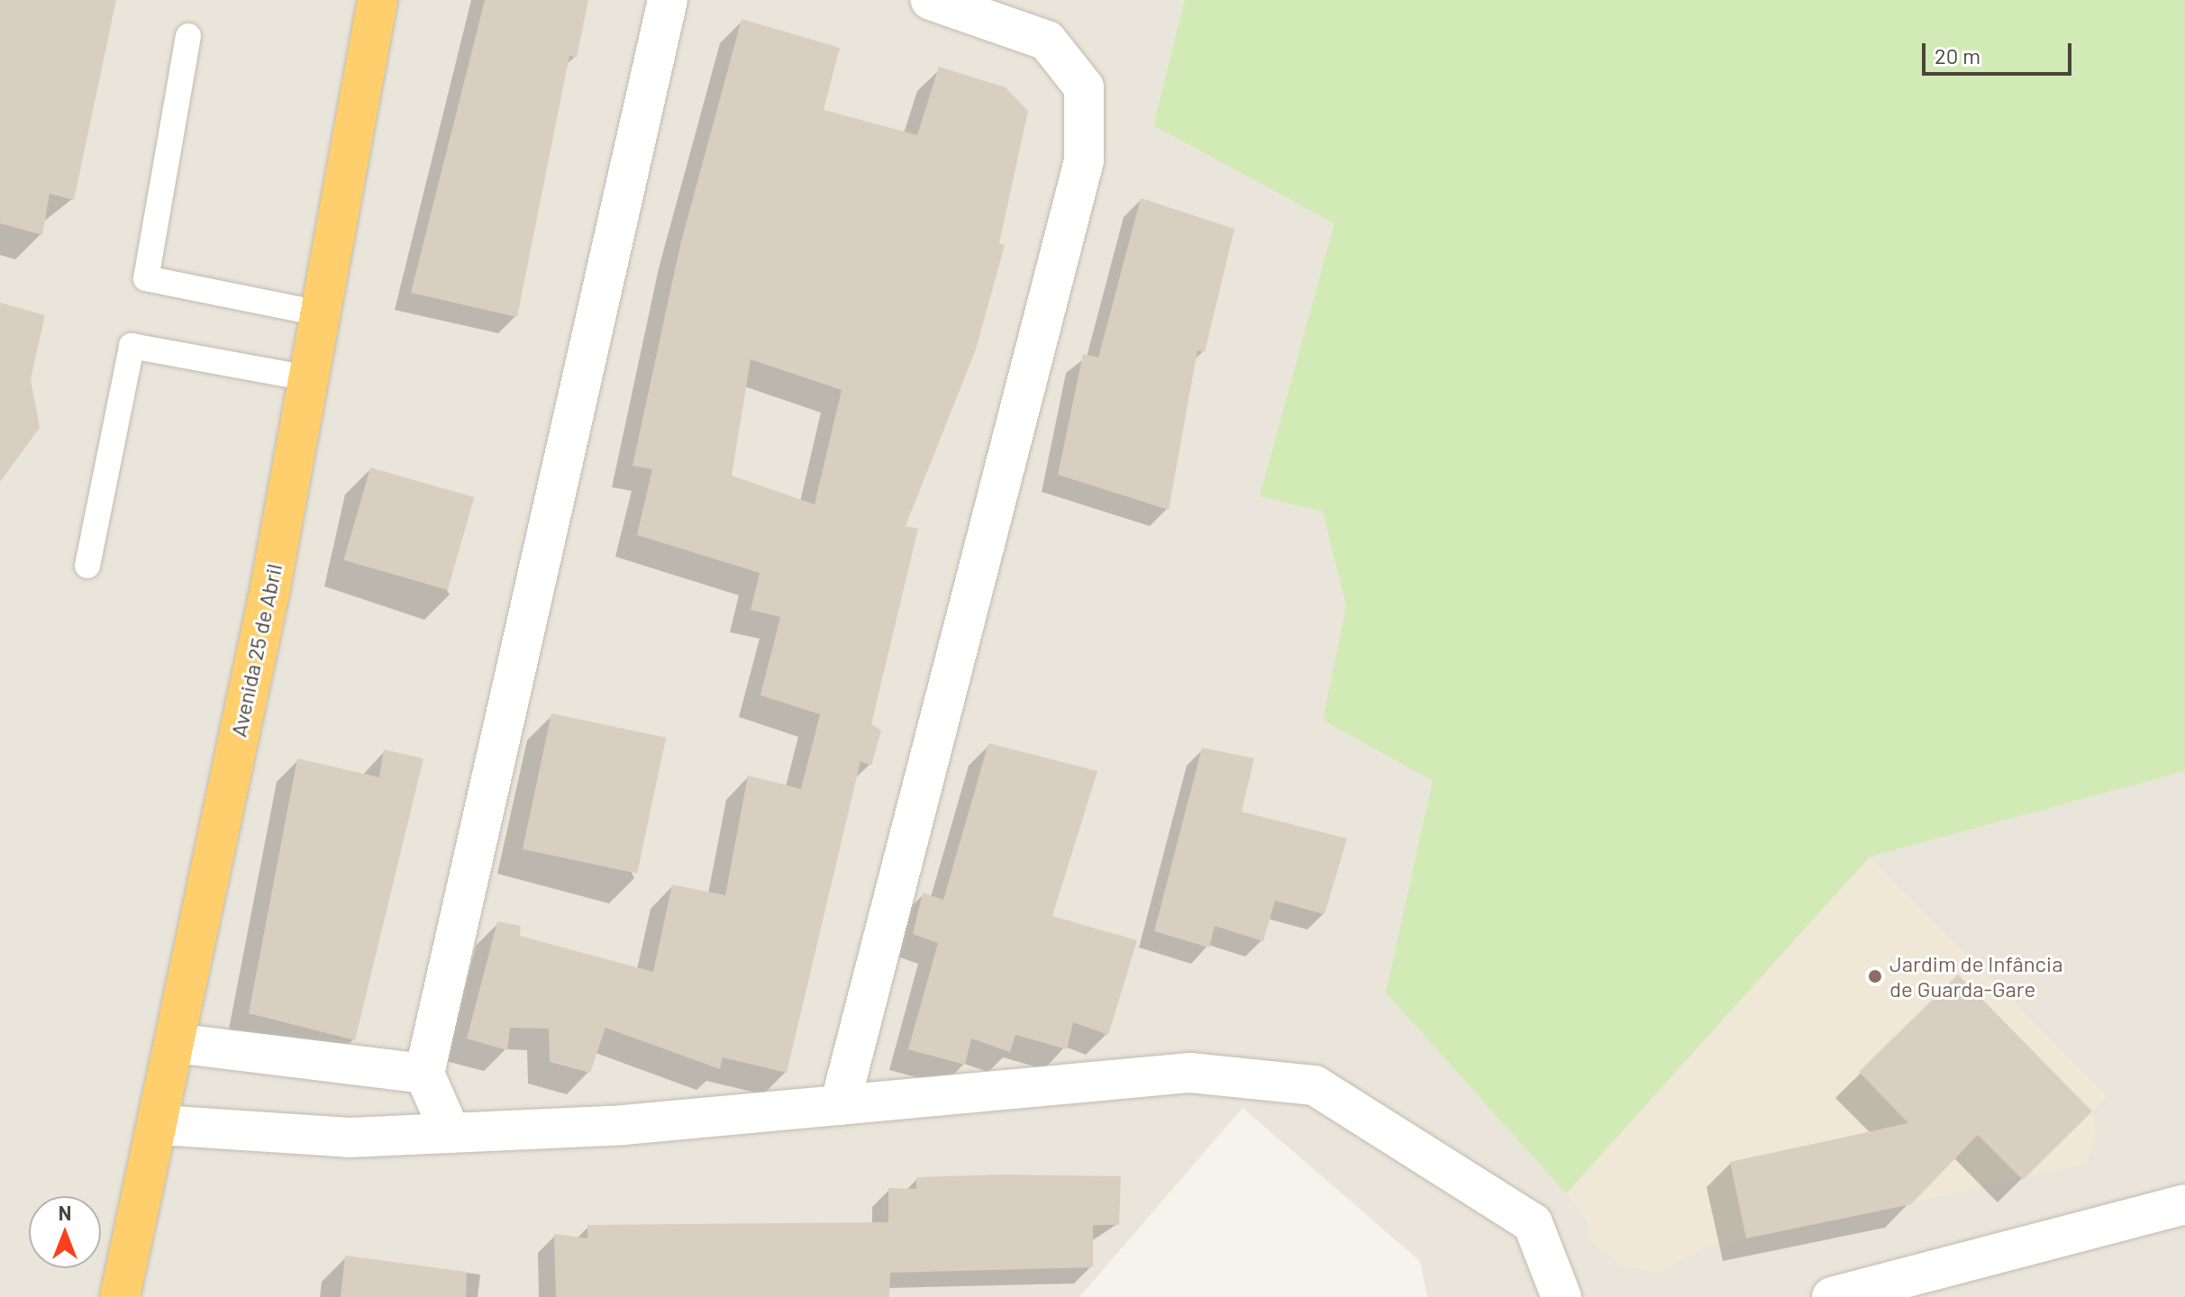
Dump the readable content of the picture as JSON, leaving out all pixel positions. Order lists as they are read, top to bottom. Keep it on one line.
{"streets":{"highway":["Avenida 25 de Abril"]},"places":["Jardim de Infância de Guarda-Gare"],"scale_bar":"20 m","north":"top"}
